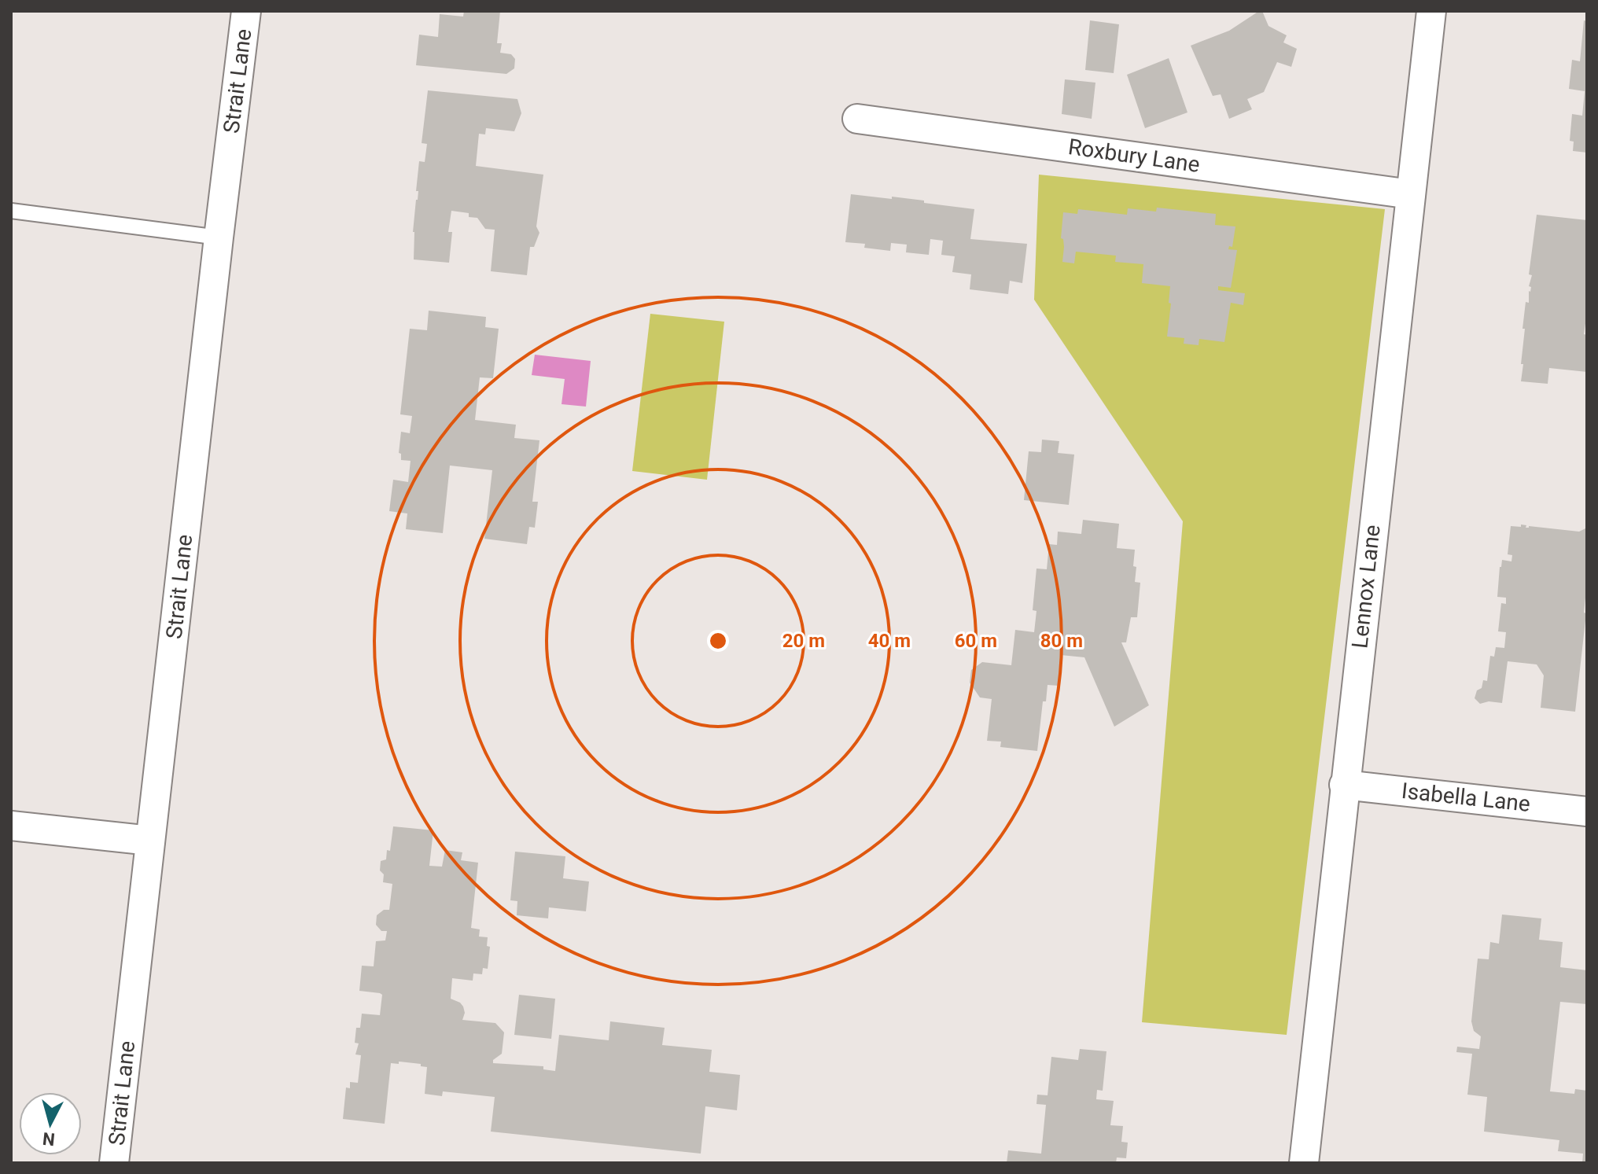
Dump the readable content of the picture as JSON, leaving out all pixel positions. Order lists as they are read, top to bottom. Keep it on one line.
{"streets":{"street":["Strait Lane","Roxbury Lane","Lennox Lane","Isabella Lane"]},"crossings":[["Roxbury Lane","Lennox Lane"],["Lennox Lane","Isabella Lane"]],"north":"bottom","rings":["20 m","40 m","60 m","80 m"]}
